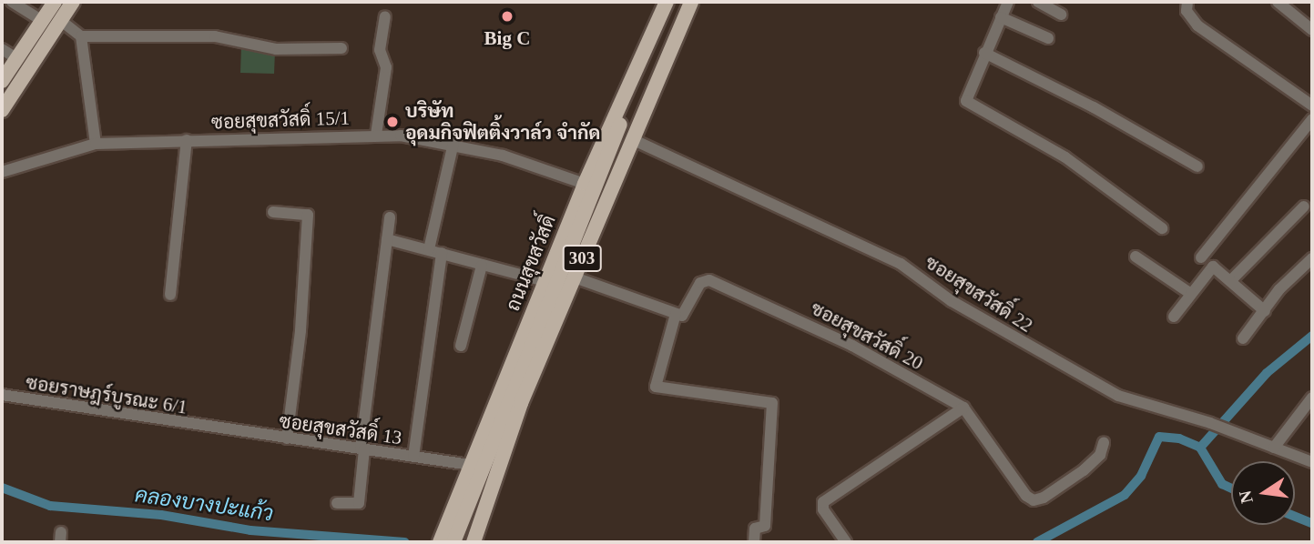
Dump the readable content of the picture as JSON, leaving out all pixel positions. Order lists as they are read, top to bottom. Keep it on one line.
{"streets":{"main road":["303","ถนนสุขสวัสดิ์"],"street":["ซอยสุขสวัสดิ์ 15/1","ซอยสุขสวัสดิ์ 22","ซอยสุขสวัสดิ์ 20","ซอยราษฎร์บูรณะ 6/1","ซอยสุขสวัสดิ์ 13"]},"crossings":[["ซอยสุขสวัสดิ์ 15/1","ถนนสุขสวัสดิ์"],["303","ถนนสุขสวัสดิ์"],["303","ซอยสุขสวัสดิ์ 22"],["ถนนสุขสวัสดิ์","ซอยสุขสวัสดิ์ 13"],["ซอยราษฎร์บูรณะ 6/1","ซอยสุขสวัสดิ์ 13"]],"water":["คลองบางปะแก้ว"],"places":["Big C","บริษัท อุดมกิจฟิตติ้งวาล์ว จำกัด"],"north":"left"}
